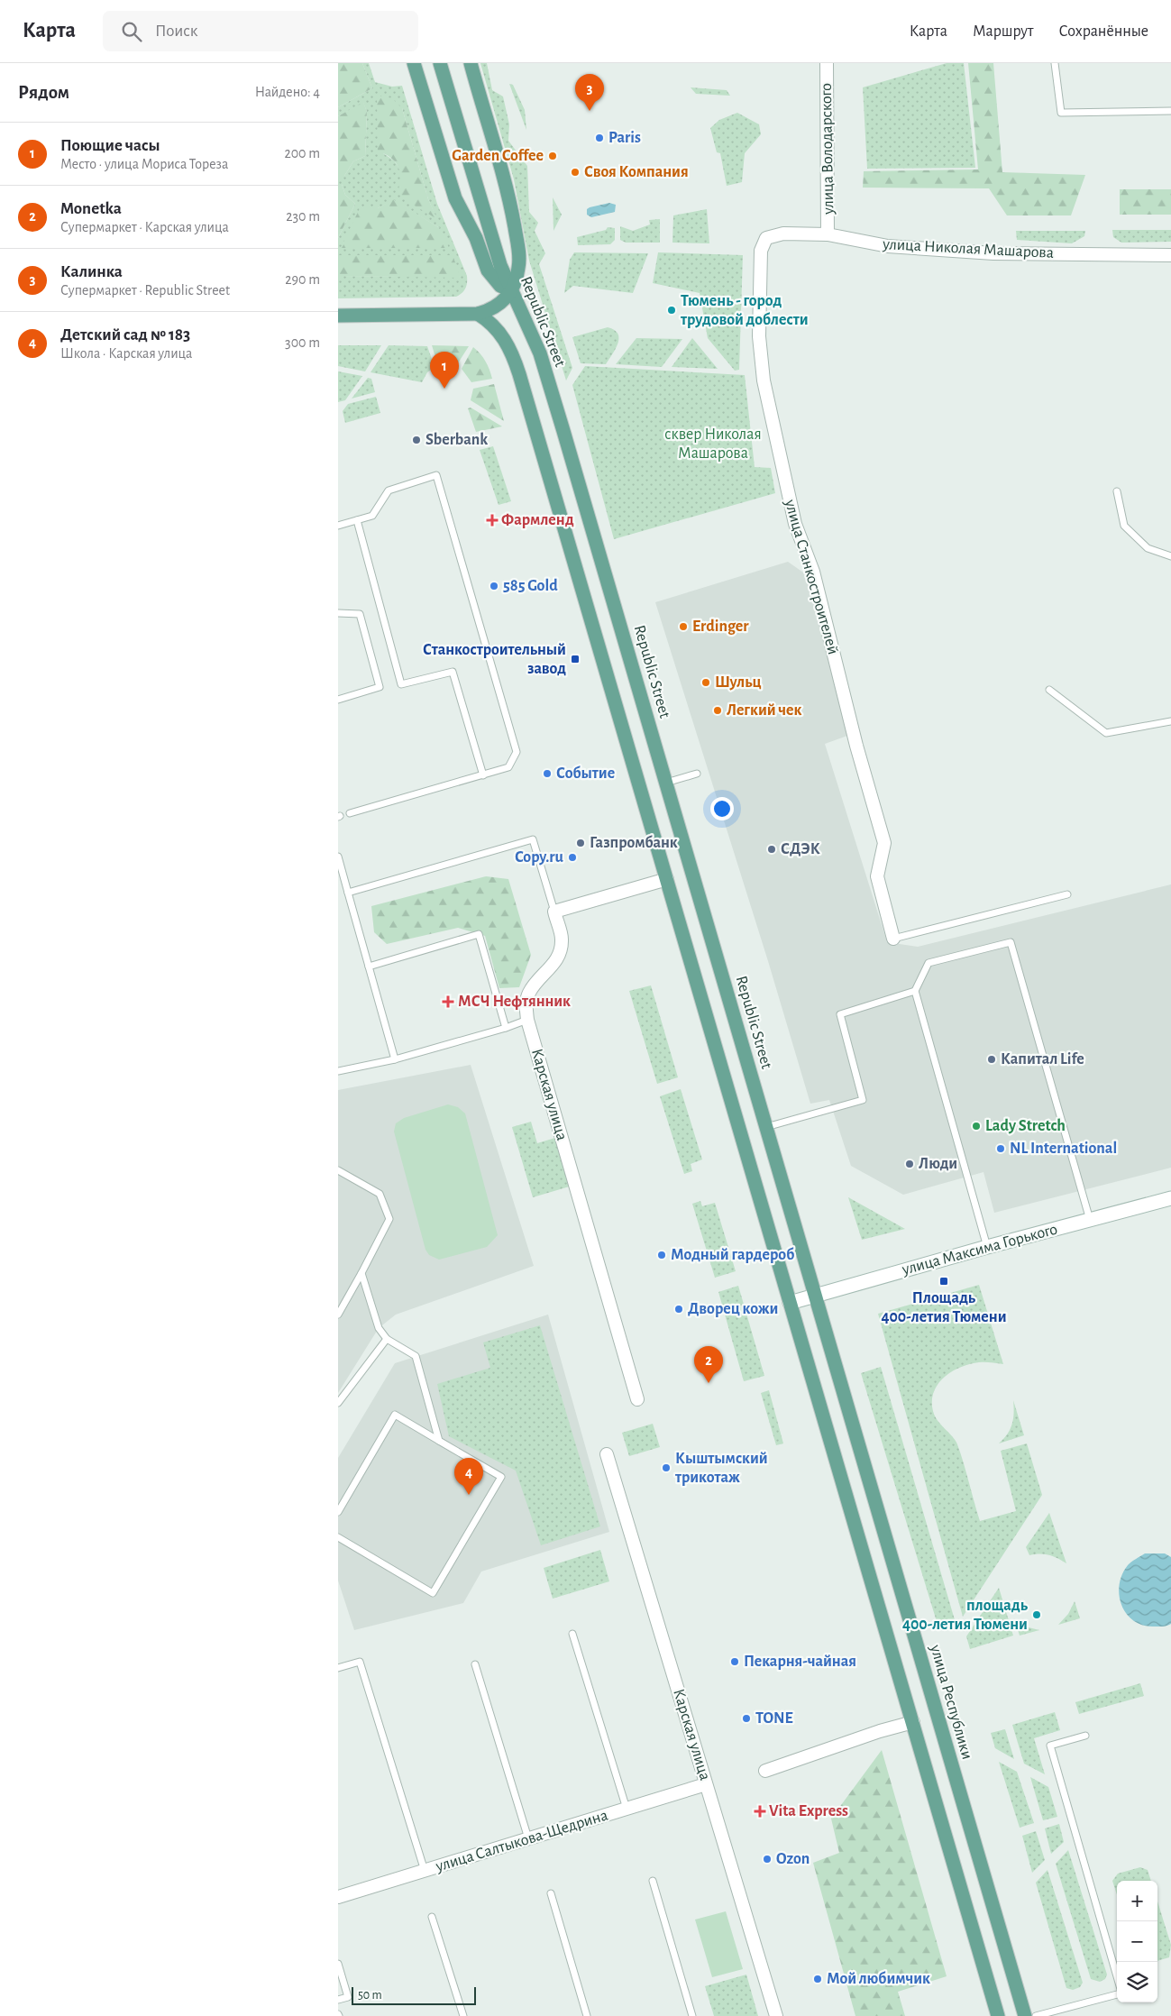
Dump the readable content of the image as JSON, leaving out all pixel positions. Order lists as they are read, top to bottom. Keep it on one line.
{"streets":{"main road":["Republic Street","улица Республики"],"street":["улица Володарского","улица Николая Машарова","улица Станкостроителей","Карская улица","улица Максима Горького","улица Салтыкова-Щедрина"]},"crossings":[["улица Володарского","улица Николая Машарова"],["улица Николая Машарова","улица Станкостроителей"],["Republic Street","улица Максима Горького"],["Republic Street","улица Республики"],["Карская улица","улица Салтыкова-Щедрина"],["улица Максима Горького","улица Республики"]],"parks":["сквер Николая Машарова"],"places":{"other":["Paris","Garden Coffee","Своя Компания","Тюмень - город трудовой доблести","Sberbank","585 Gold","Erdinger","Шульц","Легкий чек","Событие","Газпромбанк","СДЭК","Copy.ru","Капитал Life","Lady Stretch","NL International","Люди","Модный гардероб","Дворец кожи","Кыштымский трикотаж","площадь 400-летия Тюмени","Пекарня-чайная","TONE","Ozon","Мой любимчик"],"health":["Фармленд","МСЧ Нефтянник","Vita Express"],"transit":["Станкостроительный завод","Площадь 400-летия Тюмени"]},"scale_bar":"50 m","page":{"header":"Карта","search":"Поиск","nav":["Карта","Маршрут","Сохранённые"],"heading":["Рядом","Найдено: 4"],"pins":["3","1","2","4"],"list":[{"mark":"1","name":"Поющие часы","note":"Место · улица Мориса Тореза","value":"200 m"},{"mark":"2","name":"Monetka","note":"Супермаркет · Карская улица","value":"230 m"},{"mark":"3","name":"Калинка","note":"Супермаркет · Republic Street","value":"290 m"},{"mark":"4","name":"Детский сад № 183","note":"Школа · Карская улица","value":"300 m"}],"map_buttons":["+","−"],"scale":"50 m"}}
